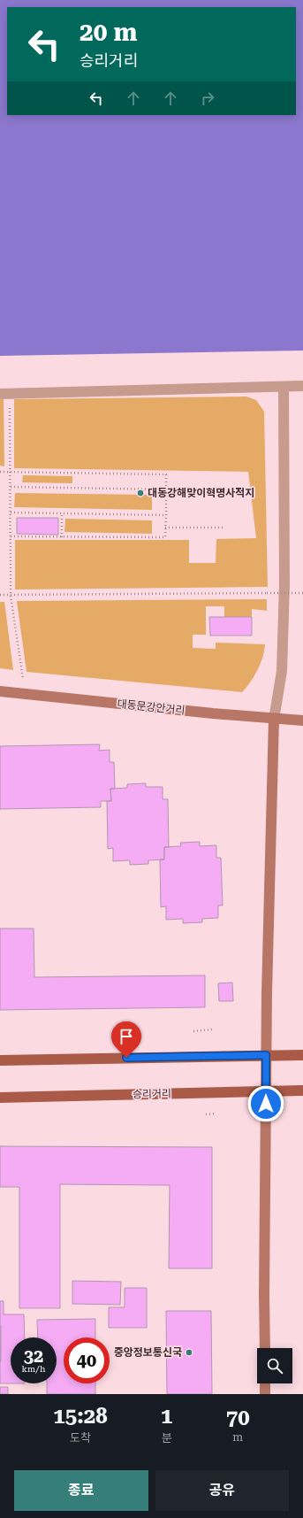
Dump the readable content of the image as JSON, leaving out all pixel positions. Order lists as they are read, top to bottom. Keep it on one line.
{"streets":{"main road":["승리거리"],"street":["대동문강안거리"]},"places":["대동강해맞이혁명사적지","중앙정보통신국"],"page":{"turn":["20 m","승리거리"],"speed":"32 km/h","limit":"40","eta":["15:28","도착","1","분","70","m"],"buttons":["종료","공유"]}}
